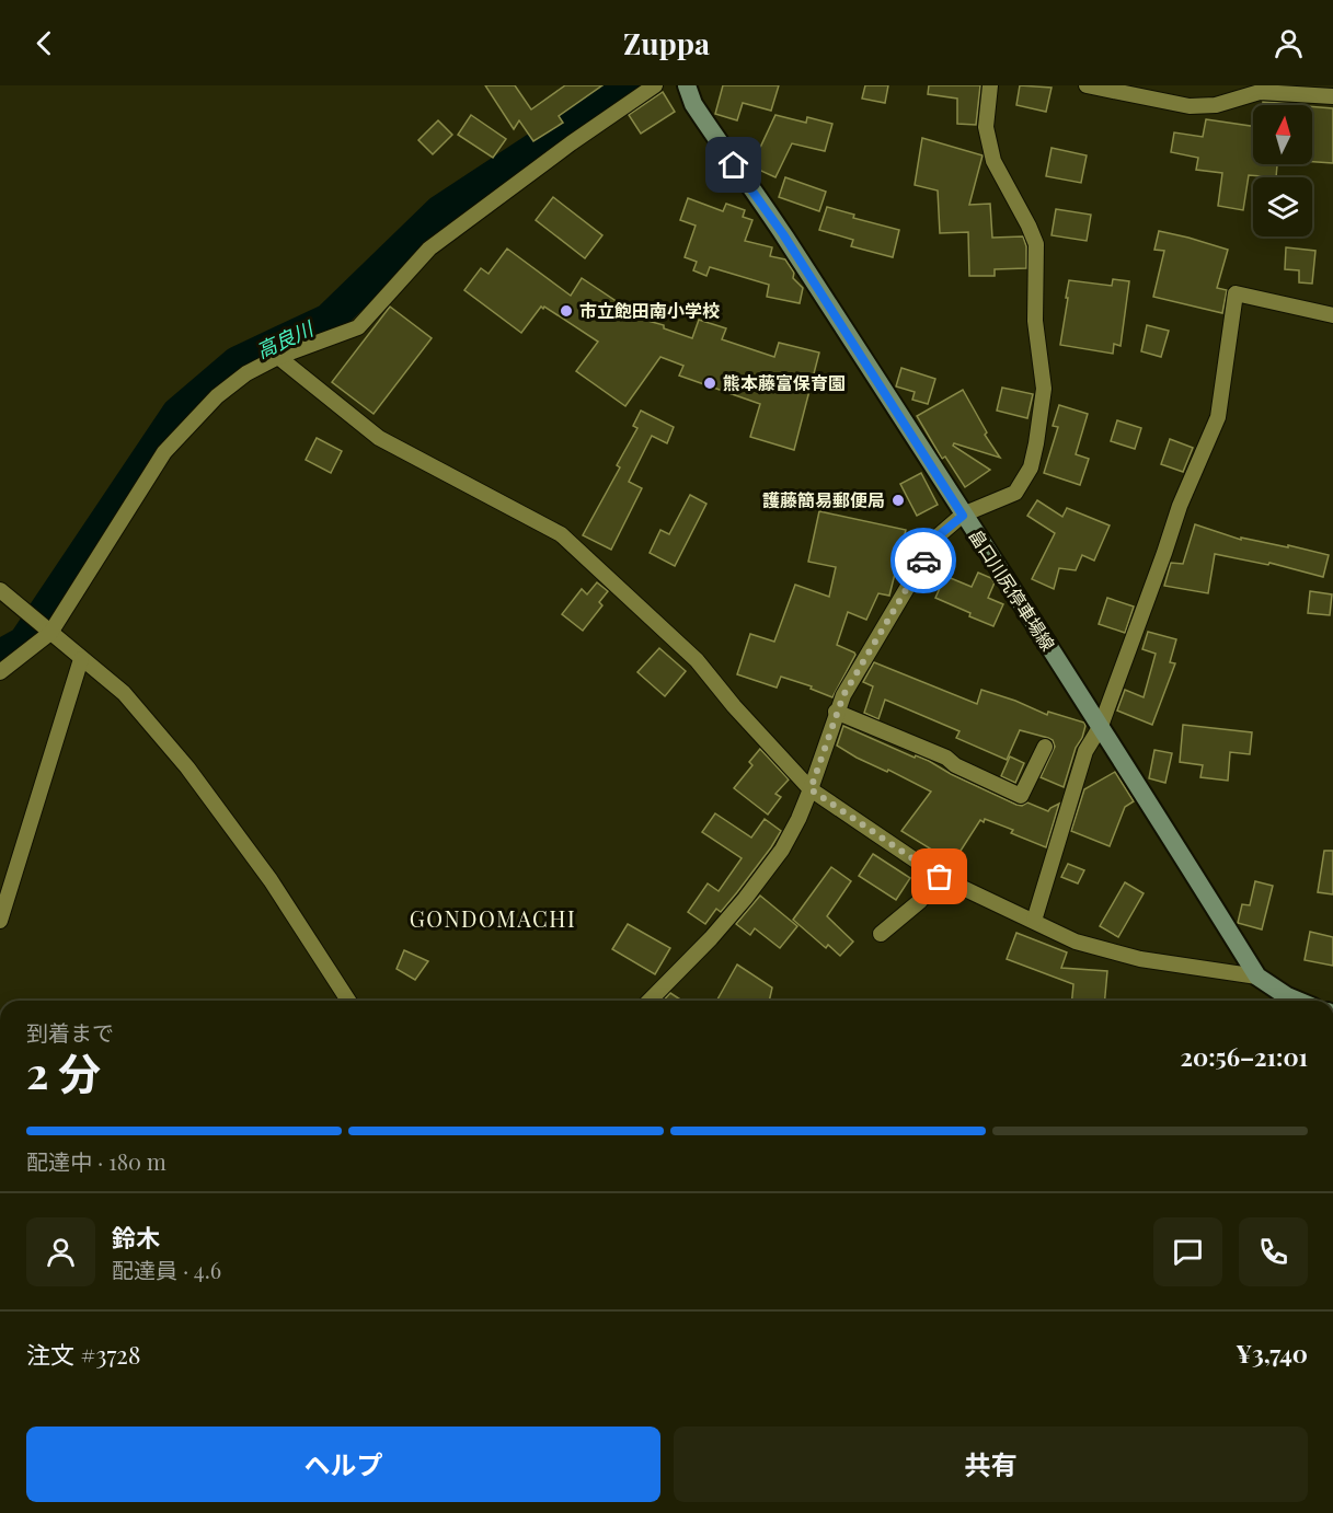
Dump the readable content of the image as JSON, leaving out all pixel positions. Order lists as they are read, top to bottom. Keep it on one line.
{"streets":{"main road":["畠口川尻停車場線"]},"districts":["GONDOMACHI"],"water":["高良川"],"places":["市立飽田南小学校","熊本藤富保育園","護藤簡易郵便局"],"north":"top","page":{"header":"Zuppa","heading":["2 分","到着まで","20:56–21:01"],"panel":["鈴木","配達員 · 4.6","注文 #3728","¥3,740"],"bar":"配達中 · 180 m","buttons":["ヘルプ","共有"]}}
